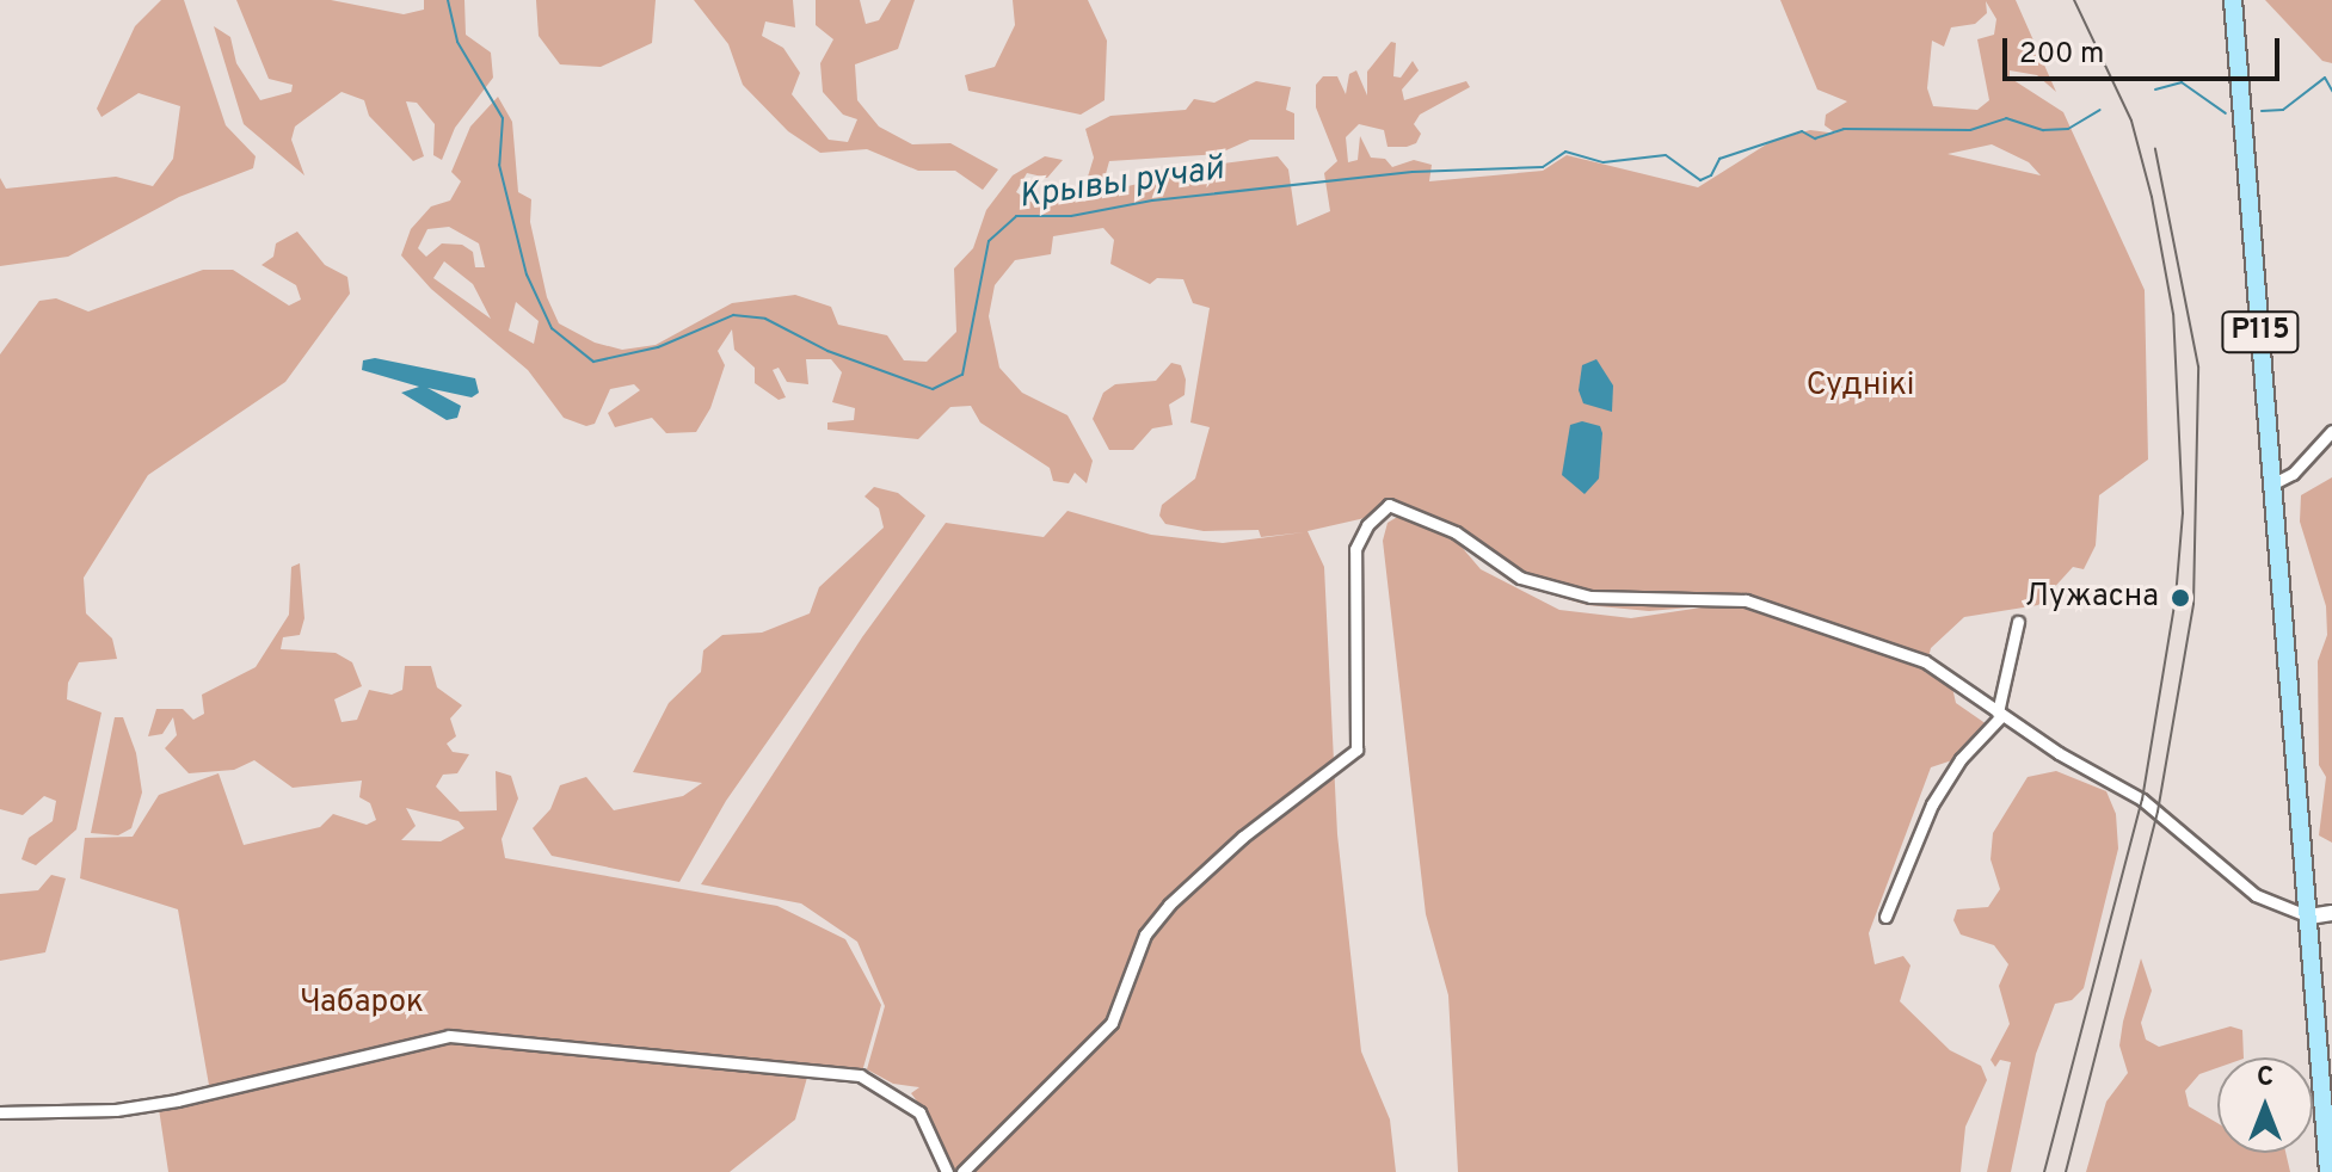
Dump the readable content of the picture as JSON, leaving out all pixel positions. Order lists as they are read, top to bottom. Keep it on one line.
{"streets":{"main road":["Р115"]},"water":["Крывы ручай"],"parks":["Суднікі","Чабарок"],"places":["Лужасна"],"scale_bar":"200 m","north":"top"}
